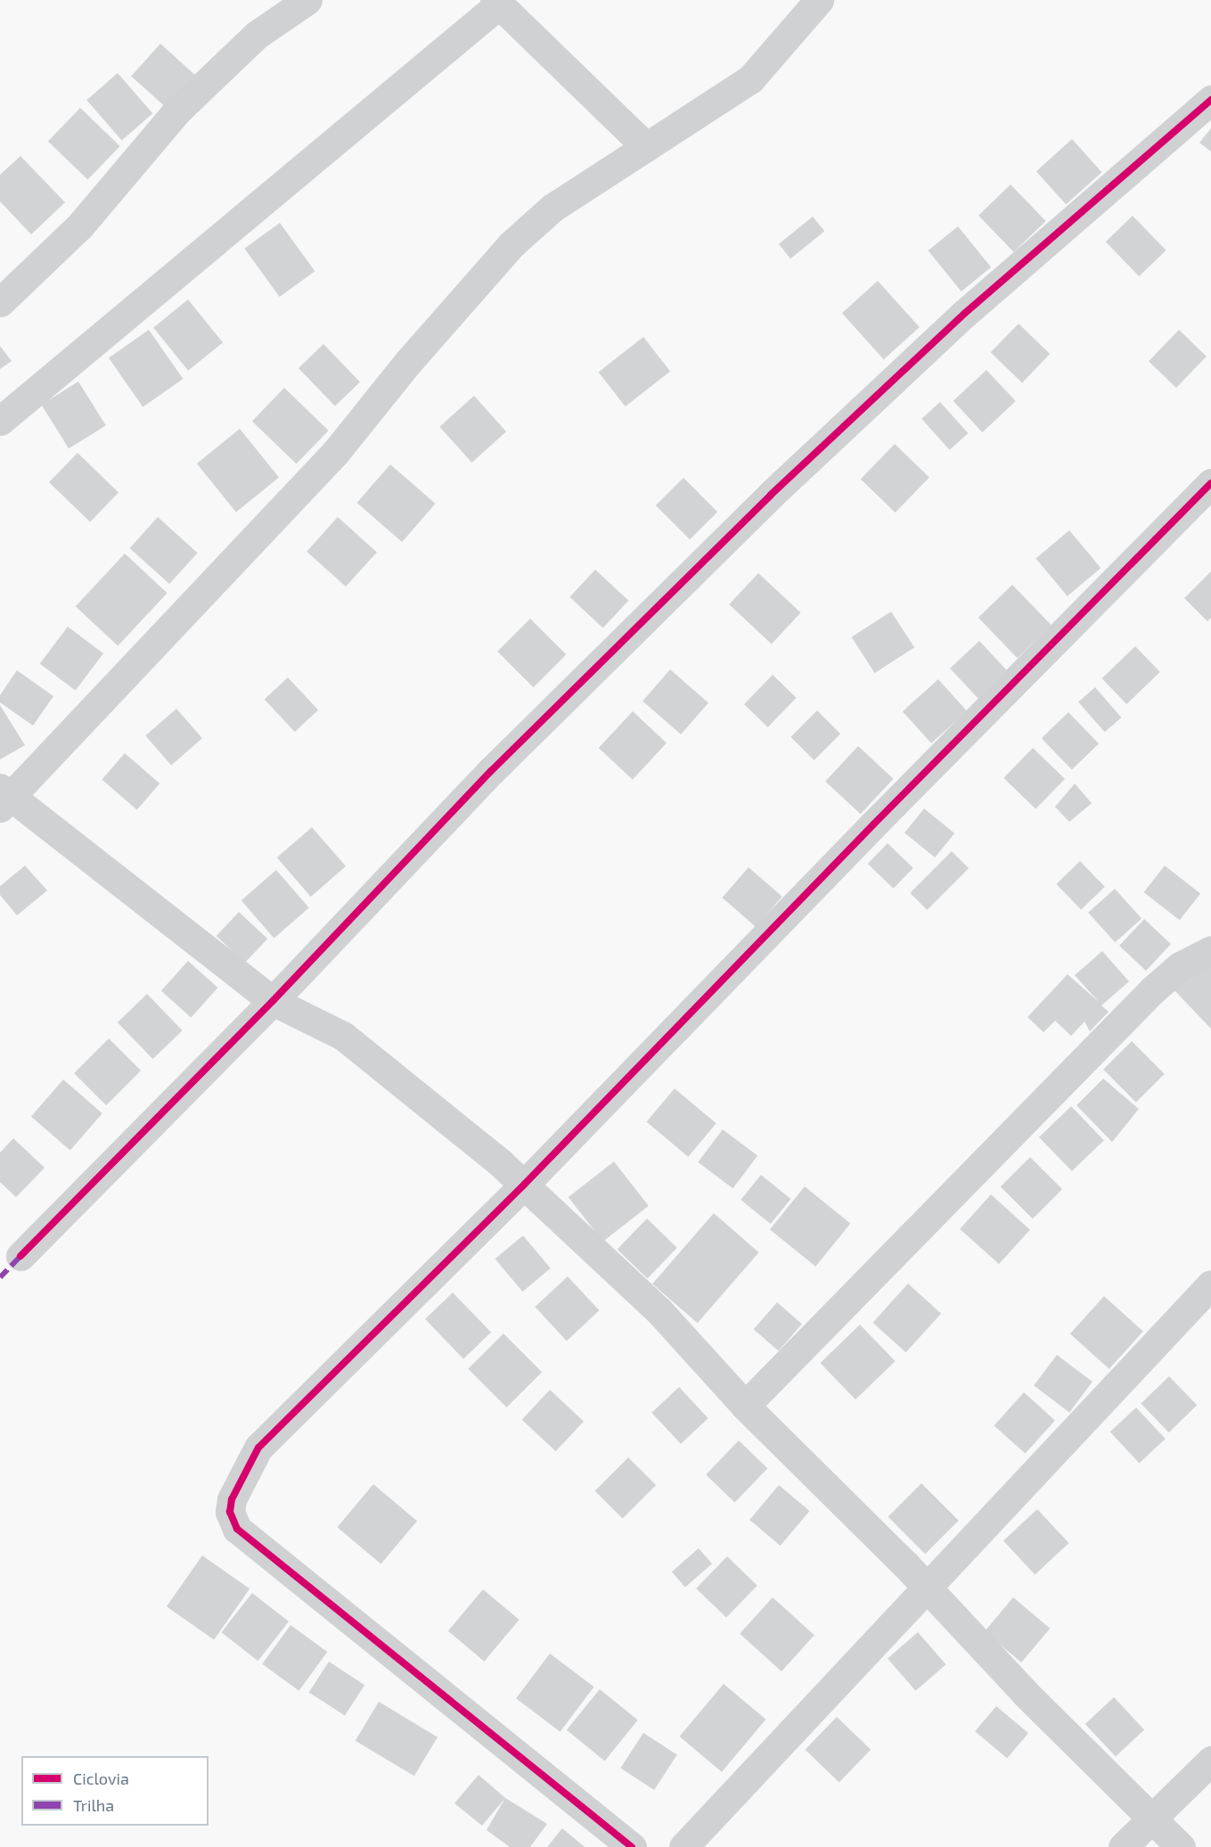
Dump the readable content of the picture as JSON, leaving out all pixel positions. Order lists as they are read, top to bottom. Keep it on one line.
{"legend":["Ciclovia","Trilha"]}
